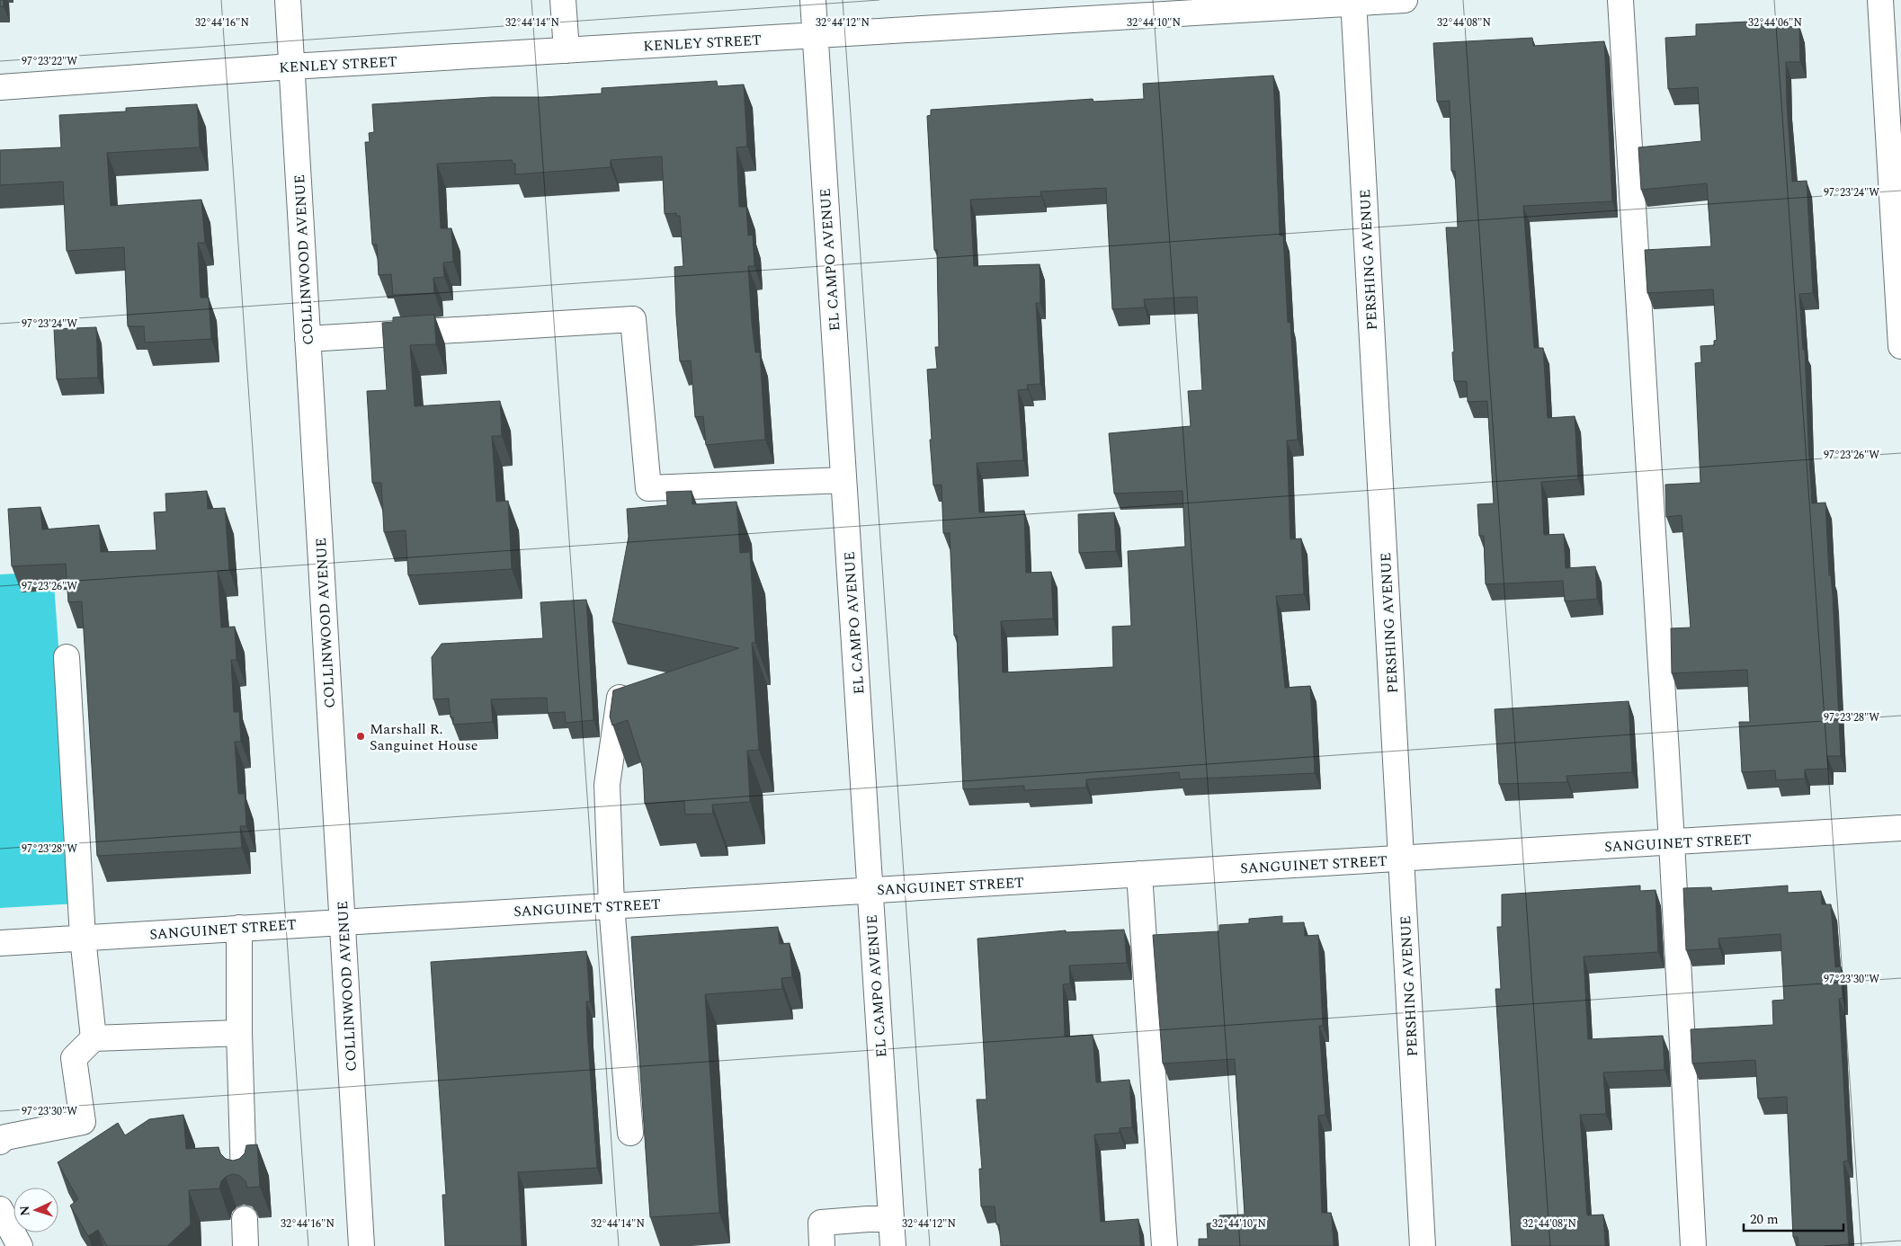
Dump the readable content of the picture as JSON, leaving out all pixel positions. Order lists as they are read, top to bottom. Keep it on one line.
{"streets":{"street":["KENLEY STREET","COLLINWOOD AVENUE","EL CAMPO AVENUE","PERSHING AVENUE","SANGUINET STREET"]},"crossings":[["KENLEY STREET","COLLINWOOD AVENUE"],["KENLEY STREET","EL CAMPO AVENUE"],["KENLEY STREET","PERSHING AVENUE"],["COLLINWOOD AVENUE","SANGUINET STREET"],["EL CAMPO AVENUE","SANGUINET STREET"],["PERSHING AVENUE","SANGUINET STREET"]],"places":["Marshall R. Sanguinet House"],"scale_bar":"20 m","north":"left","coordinates":["32°44'16\"N","32°44'14\"N","32°44'12\"N","32°44'10\"N","32°44'08\"N","32°44'06\"N","97°23'22\"W","97°23'24\"W","97°23'26\"W","97°23'28\"W","97°23'30\"W"]}
